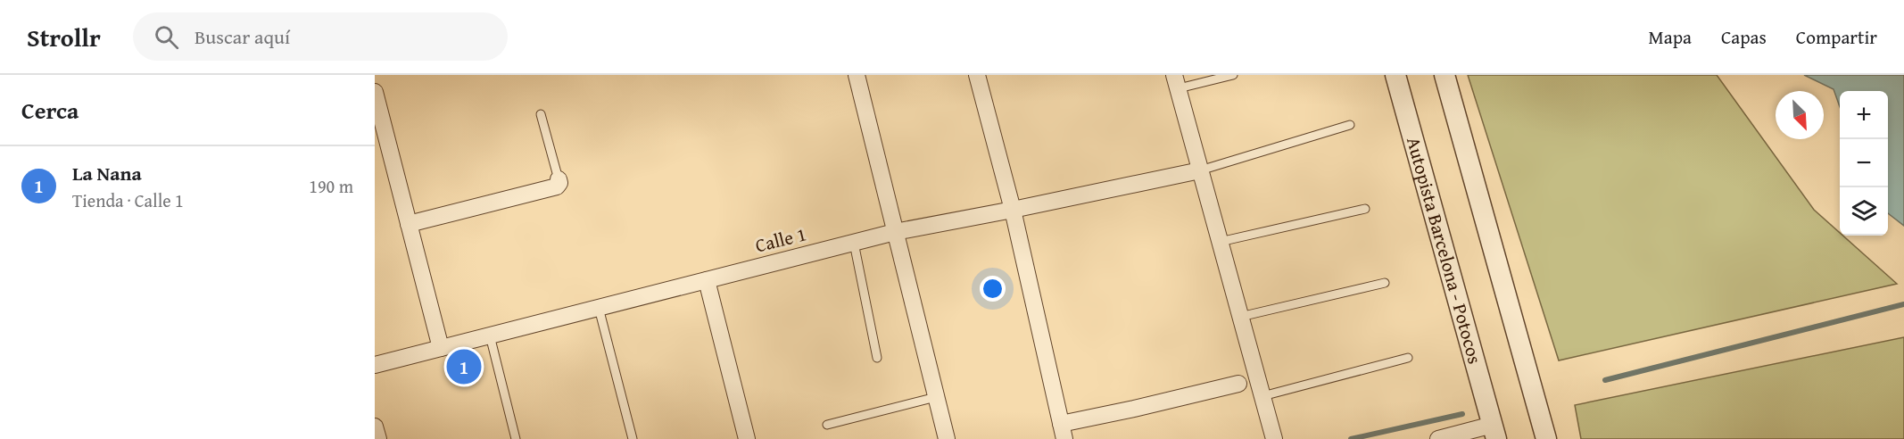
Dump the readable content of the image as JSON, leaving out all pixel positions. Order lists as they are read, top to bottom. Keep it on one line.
{"streets":{"street":["Calle 1","Autopista Barcelona - Potocos"]},"north":"bottom right","page":{"header":"Strollr","search":"Buscar aquí","nav":["Mapa","Capas","Compartir"],"heading":"Cerca","map_buttons":["+","−"],"list":[{"mark":"1","name":"La Nana","note":"Tienda · Calle 1","value":"190 m"}],"pins":"1"}}
